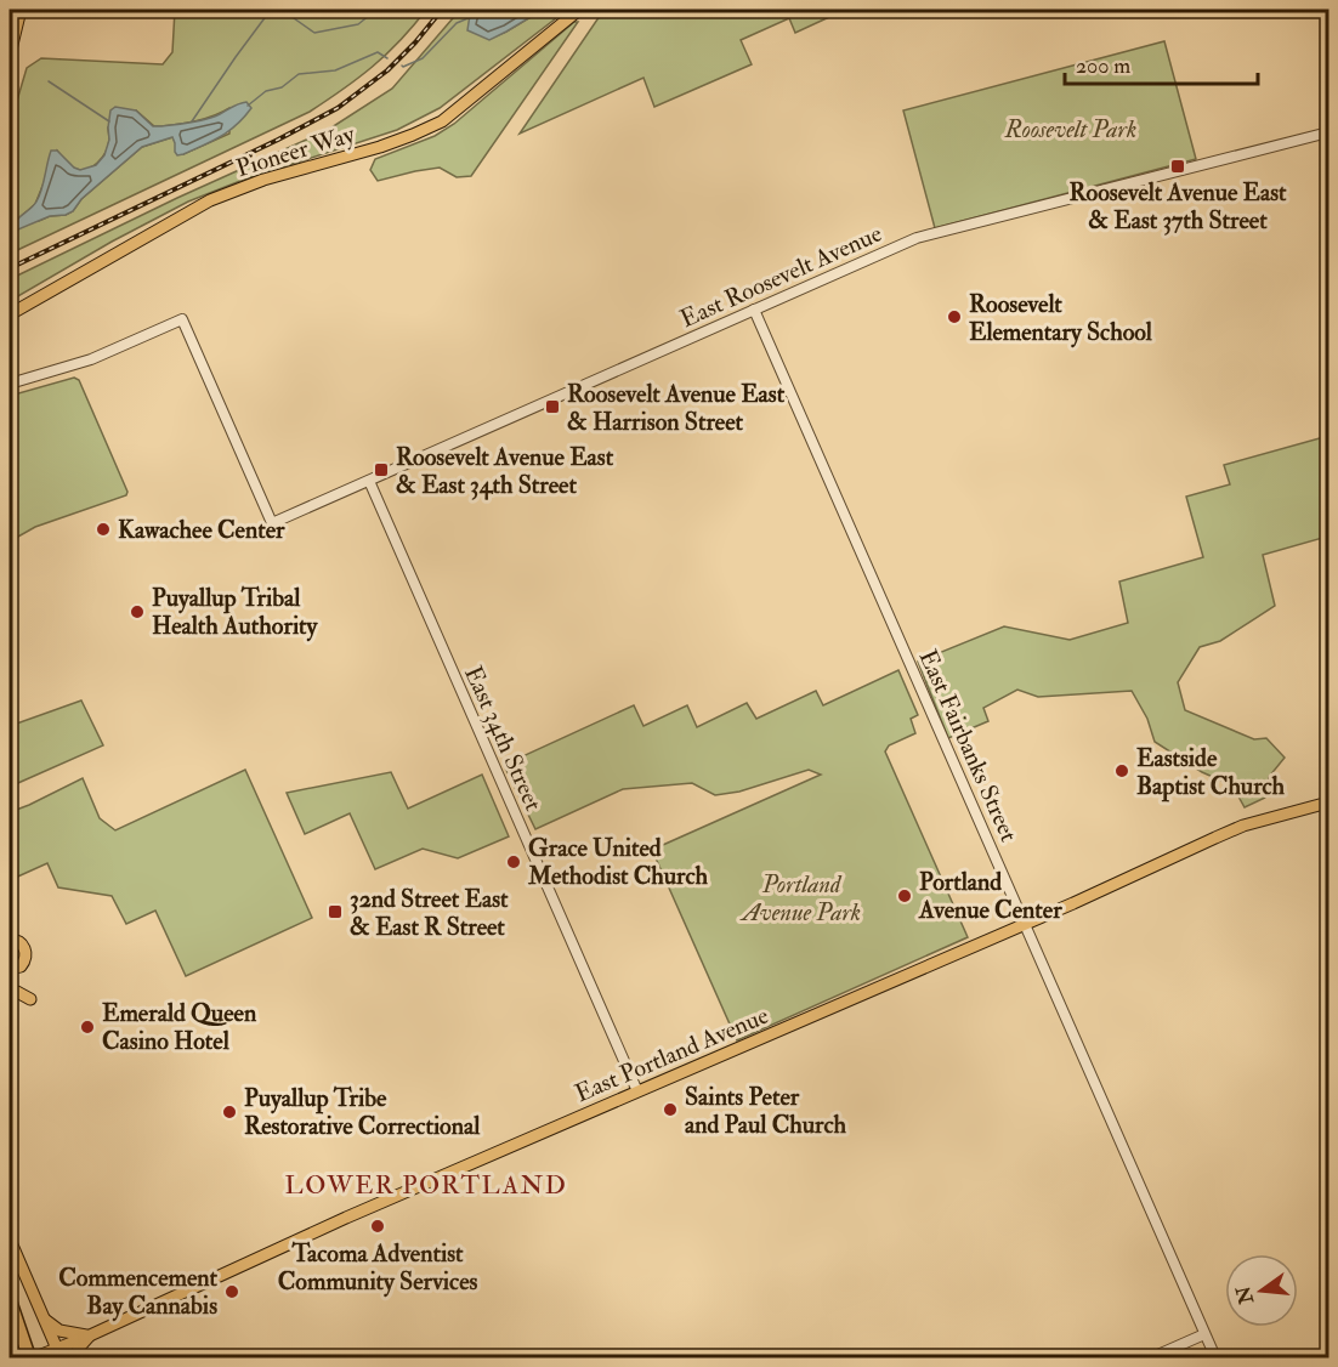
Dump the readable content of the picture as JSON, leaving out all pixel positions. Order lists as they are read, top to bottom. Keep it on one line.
{"streets":{"main road":["Pioneer Way","East Portland Avenue"],"street":["East Roosevelt Avenue","East 34th Street","East Fairbanks Street"]},"crossings":[["East Roosevelt Avenue","East 34th Street"],["East Roosevelt Avenue","East Fairbanks Street"],["East 34th Street","East Portland Avenue"],["East Fairbanks Street","East Portland Avenue"]],"districts":["LOWER PORTLAND"],"parks":["Roosevelt Park","Portland Avenue Park"],"places":{"transit":["Roosevelt Avenue East & East 37th Street","Roosevelt Avenue East & Harrison Street","Roosevelt Avenue East & East 34th Street","32nd Street East & East R Street"],"other":["Roosevelt Elementary School","Kawachee Center","Puyallup Tribal Health Authority","Eastside Baptist Church","Grace United Methodist Church","Portland Avenue Center","Emerald Queen Casino Hotel","Saints Peter and Paul Church","Puyallup Tribe Restorative Correctional","Tacoma Adventist Community Services","Commencement Bay Cannabis"]},"scale_bar":"200 m","north":"left"}
